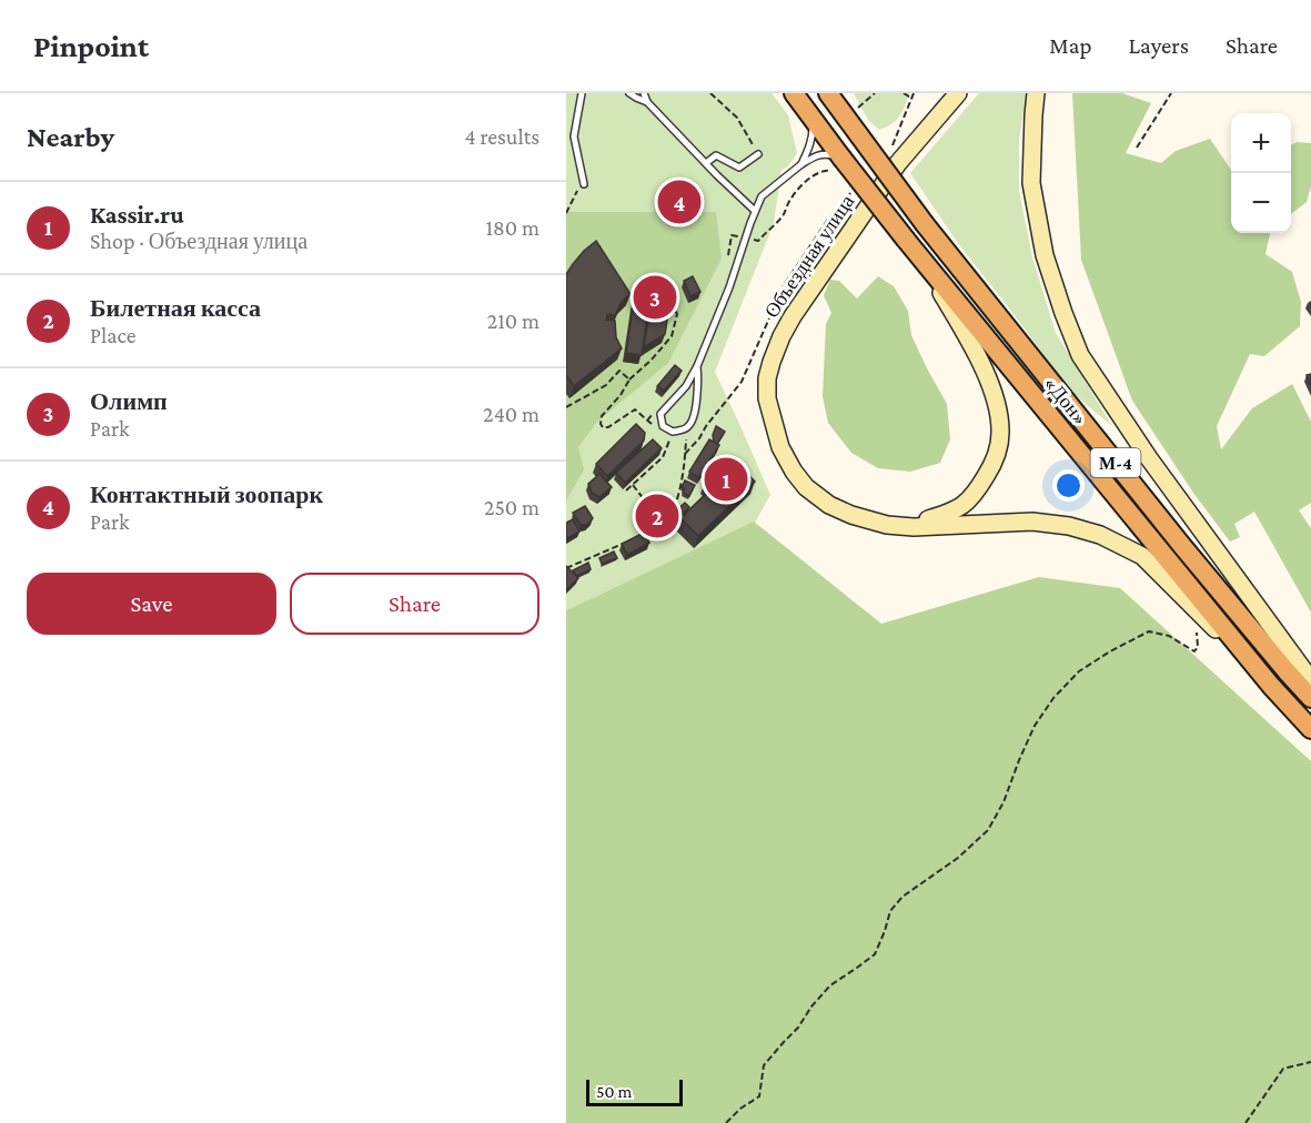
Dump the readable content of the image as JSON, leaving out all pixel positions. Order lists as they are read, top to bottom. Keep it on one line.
{"streets":{"highway":["«Дон»","М-4"],"main road":["Объездная улица"]},"scale_bar":"50 m","page":{"header":"Pinpoint","nav":["Map","Layers","Share"],"heading":["Nearby","4 results"],"map_buttons":["+","−"],"pins":["4","3","1","2"],"list":[{"mark":"1","name":"Kassir.ru","note":"Shop · Объездная улица","value":"180 m"},{"mark":"2","name":"Билетная касса","note":"Place","value":"210 m"},{"mark":"3","name":"Олимп","note":"Park","value":"240 m"},{"mark":"4","name":"Контактный зоопарк","note":"Park","value":"250 m"}],"buttons":["Save","Share"],"scale":"50 m"}}
